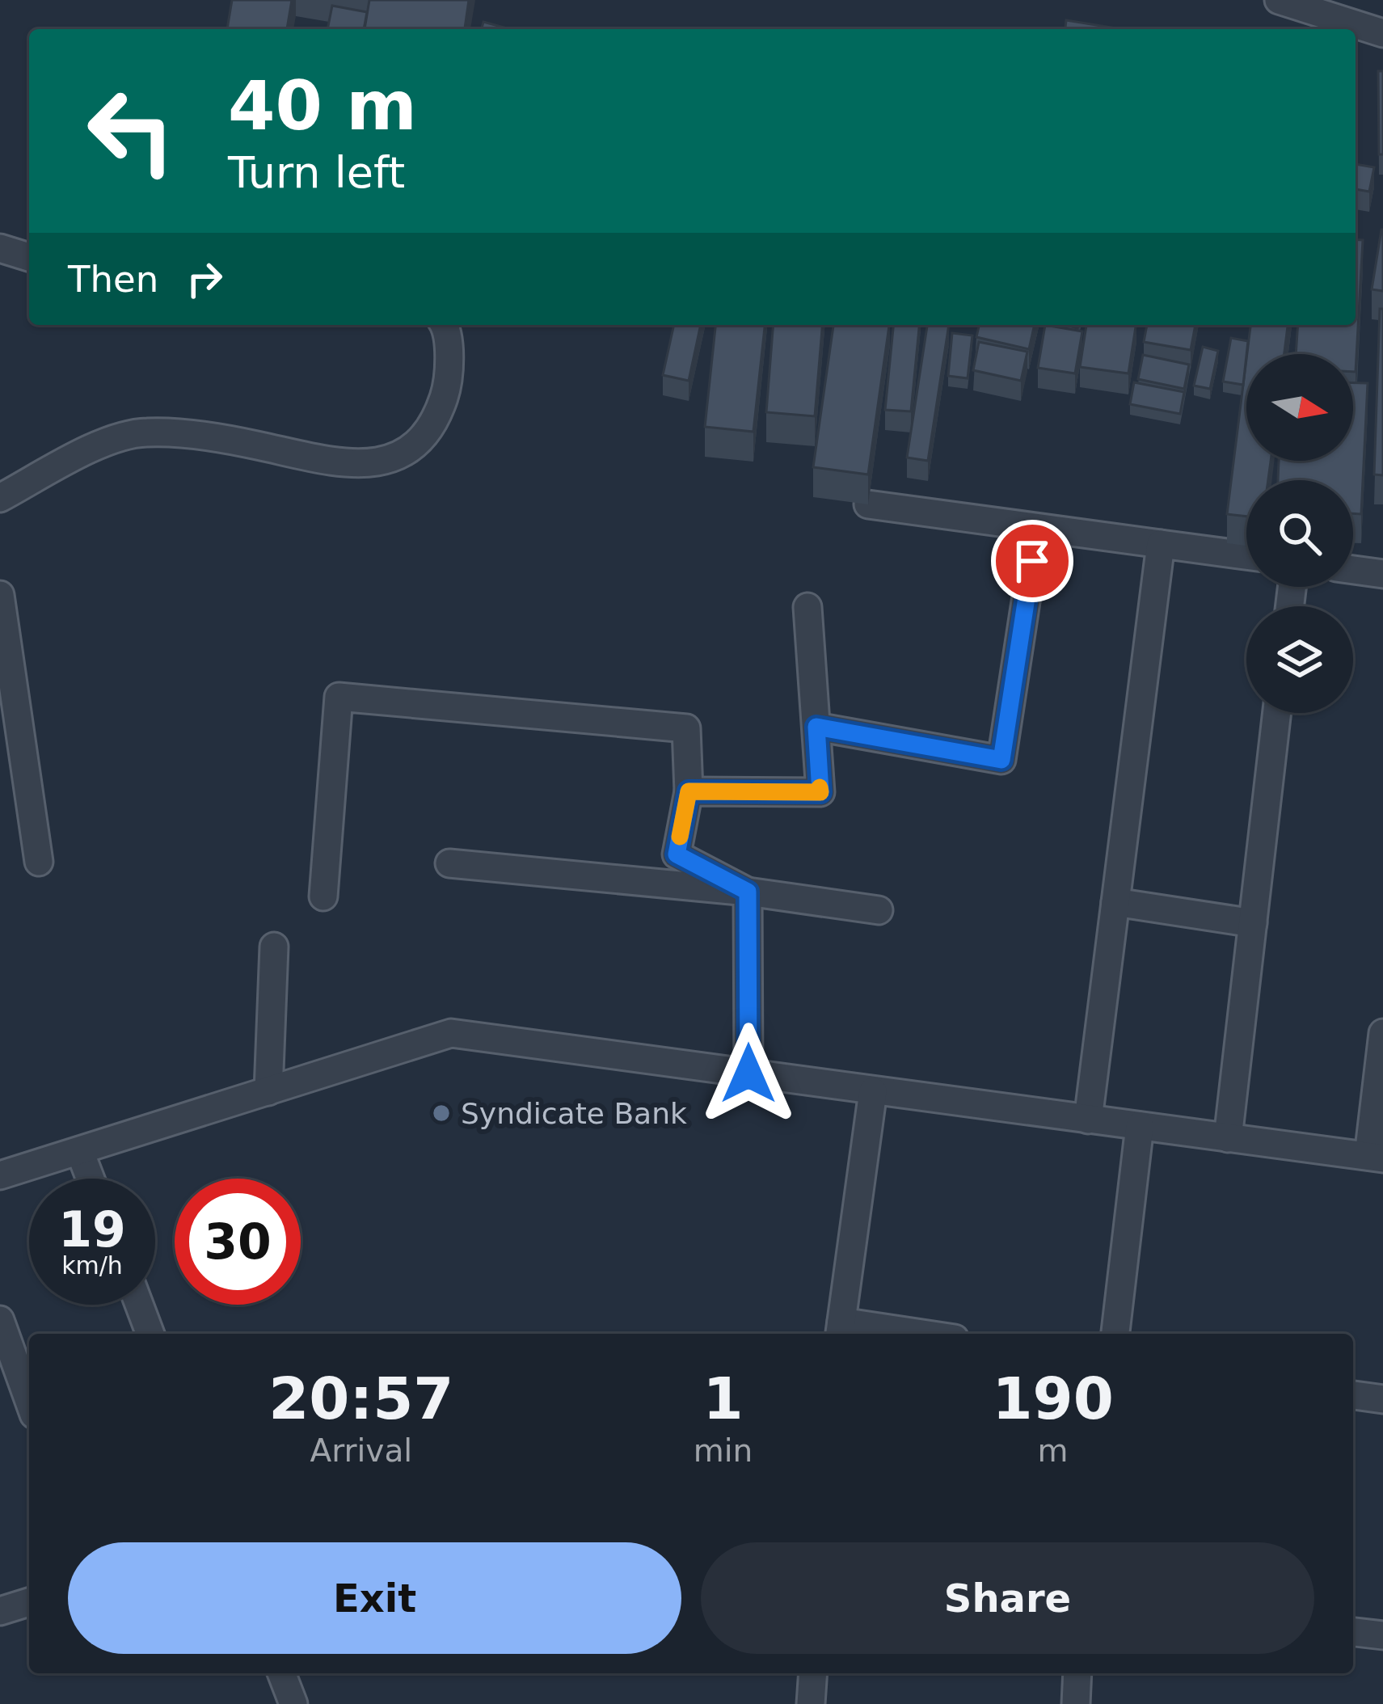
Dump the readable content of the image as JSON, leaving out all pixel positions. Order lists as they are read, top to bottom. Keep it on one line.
{"places":["Syndicate Bank"],"north":"right","page":{"turn":["40 m","Turn left"],"then":"Then","speed":"19 km/h","limit":"30","eta":["20:57","Arrival","1","min","190","m"],"buttons":["Exit","Share"]}}
